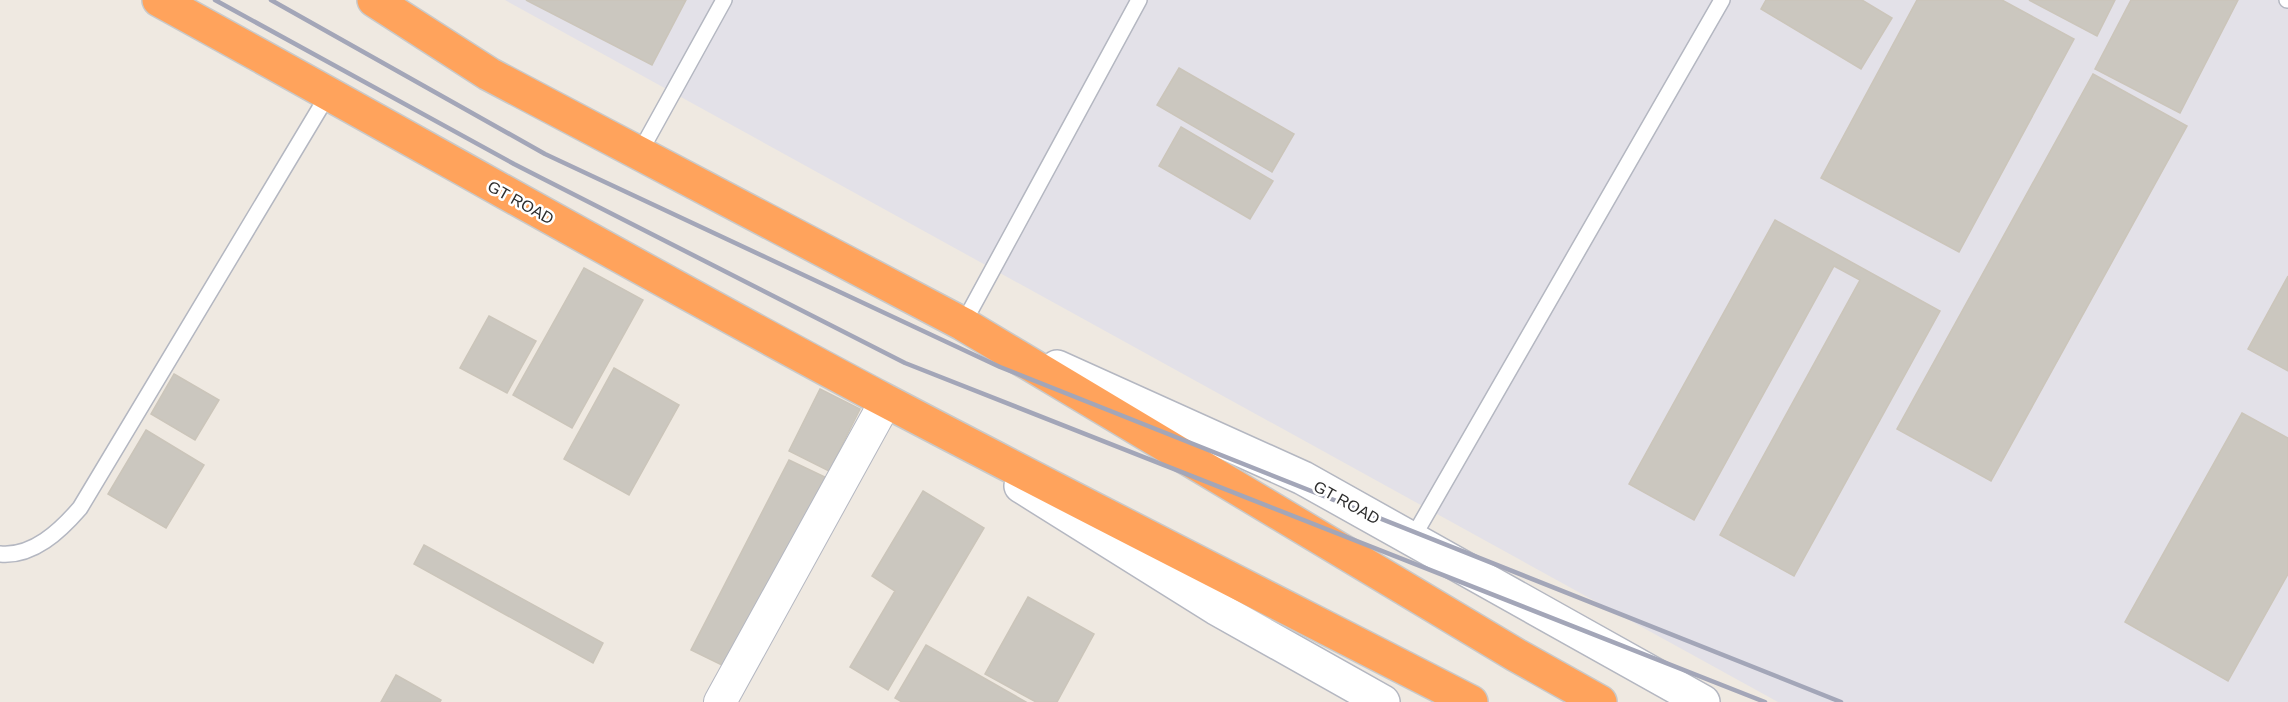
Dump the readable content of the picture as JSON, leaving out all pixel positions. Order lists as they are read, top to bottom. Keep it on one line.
{"streets":{"highway":["GT ROAD"]}}
